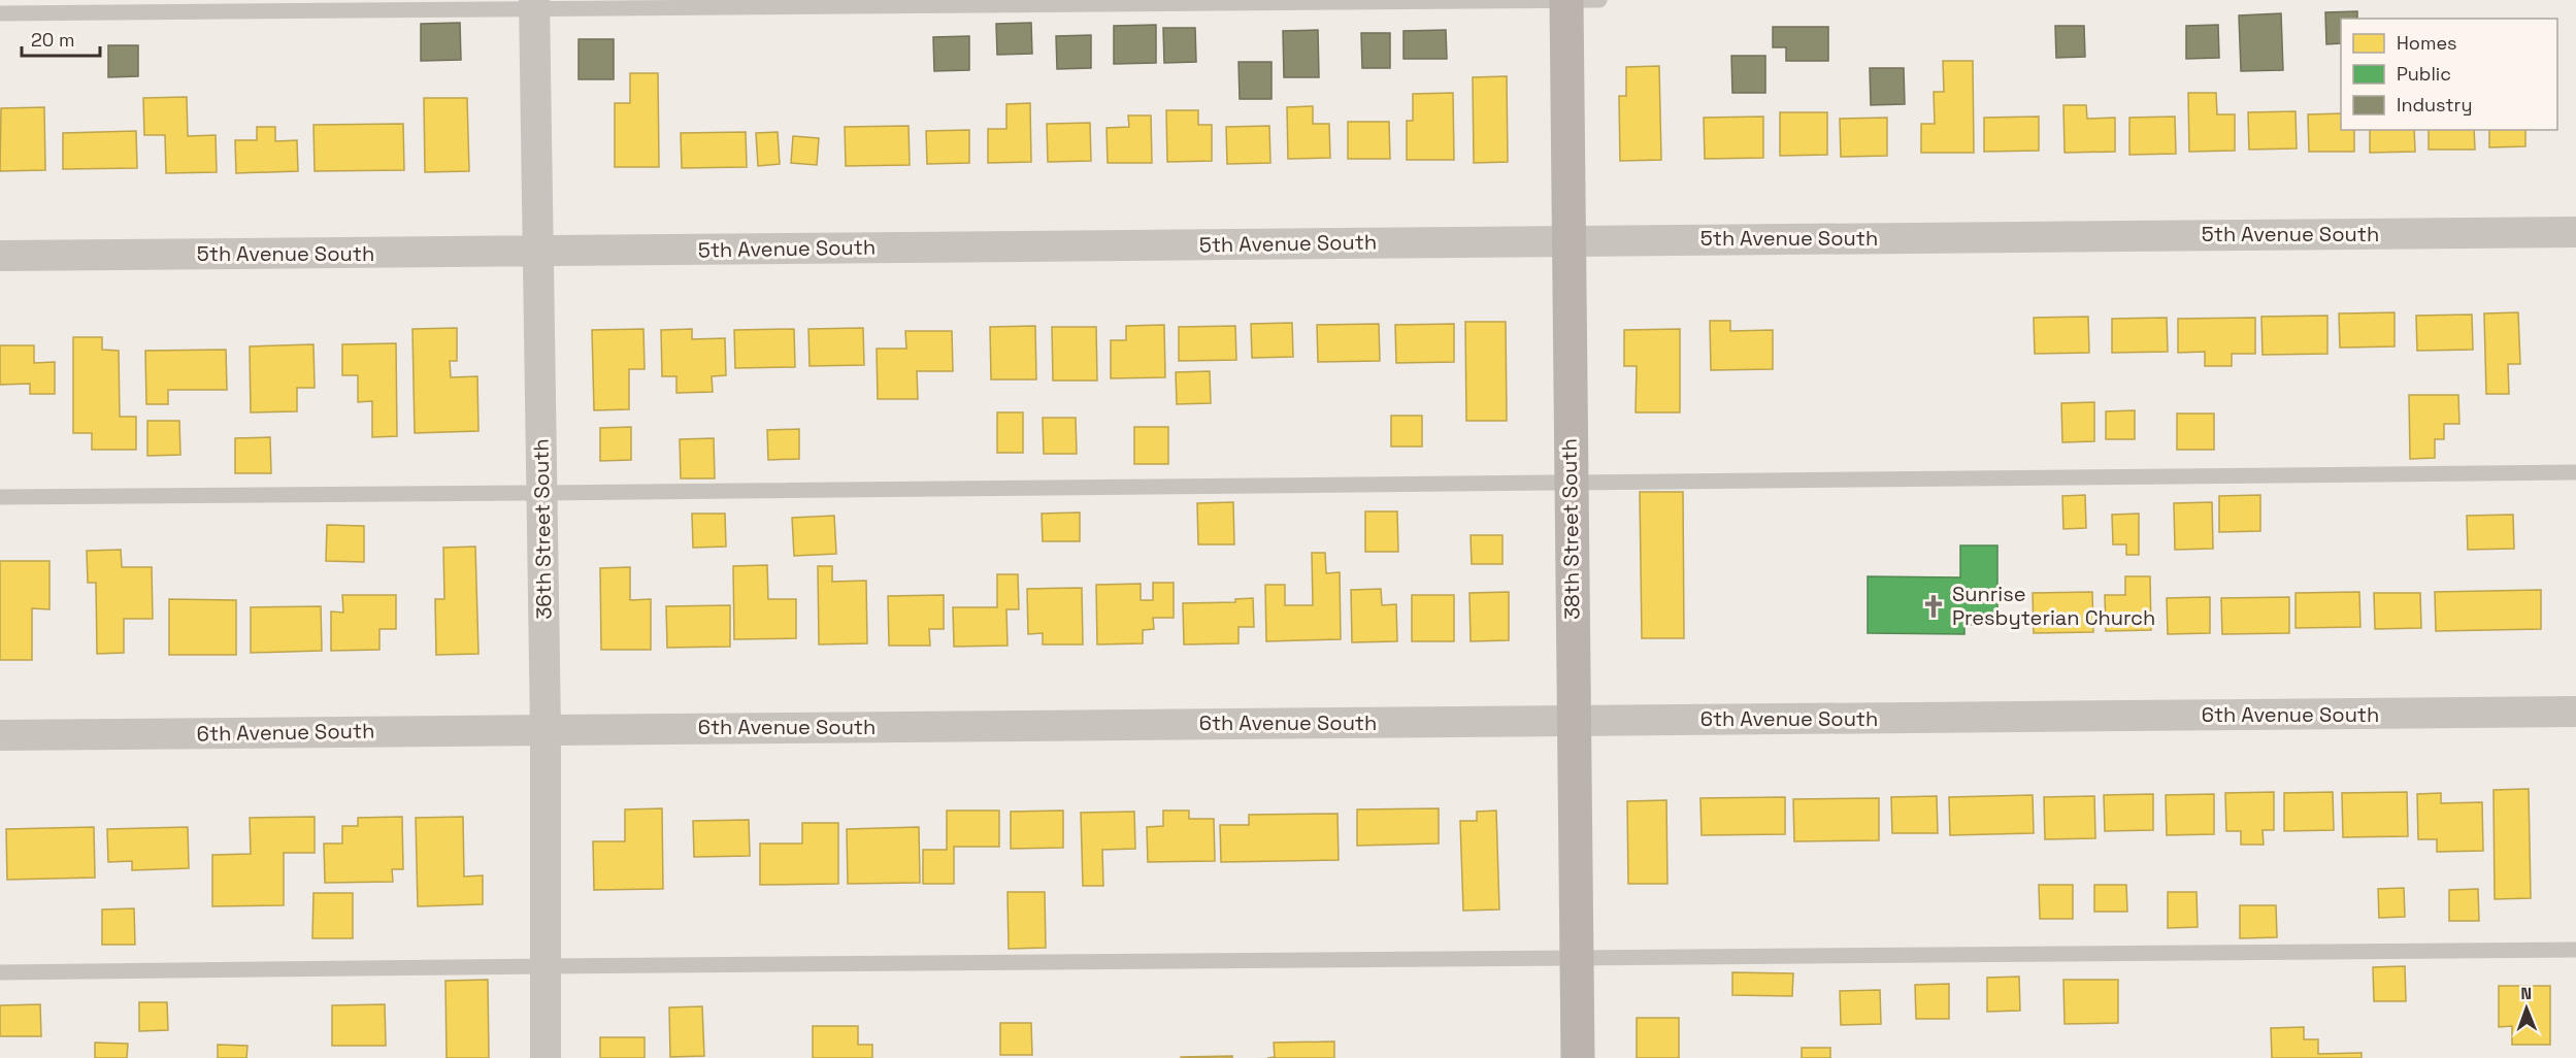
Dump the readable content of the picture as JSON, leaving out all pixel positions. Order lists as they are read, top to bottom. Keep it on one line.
{"streets":{"main road":["38th Street South"],"street":["5th Avenue South","36th Street South","6th Avenue South"]},"crossings":[["5th Avenue South","36th Street South"],["5th Avenue South","38th Street South"],["36th Street South","6th Avenue South"],["38th Street South","6th Avenue South"]],"places":{"church":["Sunrise Presbyterian Church"]},"legend":["Homes","Public","Industry"],"scale_bar":"20 m","north":"top"}
